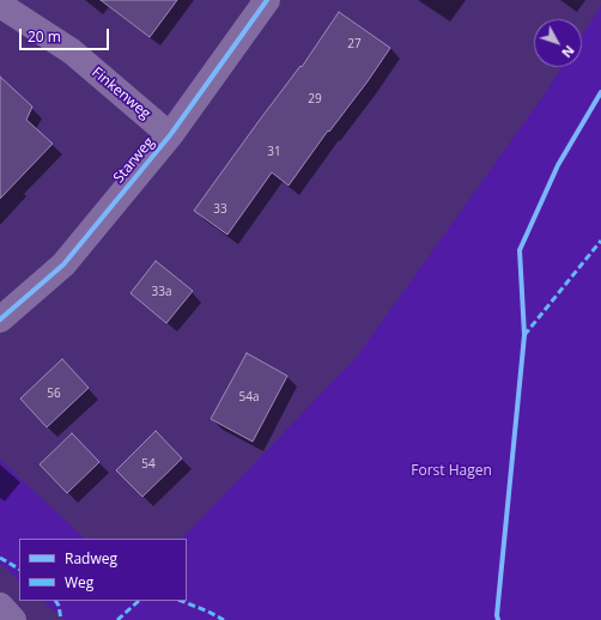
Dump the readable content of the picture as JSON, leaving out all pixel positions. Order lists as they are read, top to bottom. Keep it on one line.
{"streets":{"street":["Finkenweg","Starweg"]},"crossings":[["Finkenweg","Starweg"]],"parks":["Forst Hagen"],"house_numbers":["27","29","31","33","33a","56","54a","54"],"legend":["Radweg","Weg"],"scale_bar":"20 m","north":"bottom right"}
